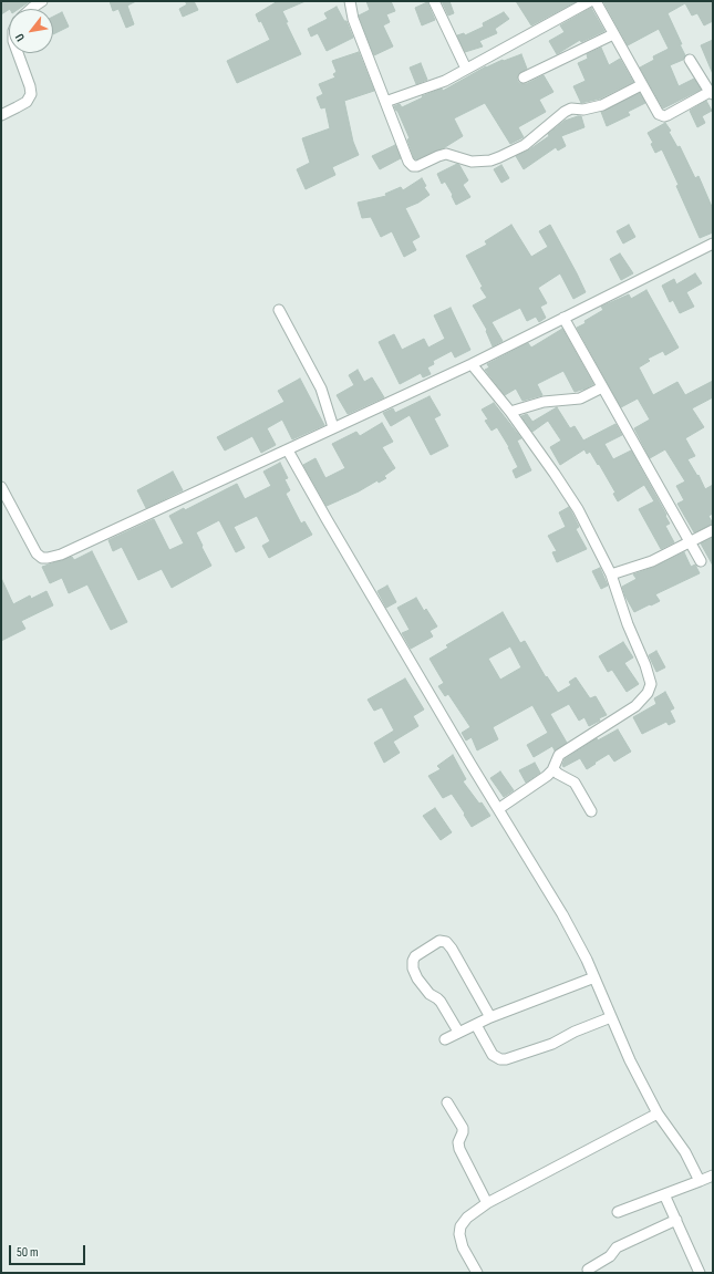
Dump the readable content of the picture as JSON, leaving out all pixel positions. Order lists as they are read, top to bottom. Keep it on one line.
{"scale_bar":"50 m","north":"bottom left"}
